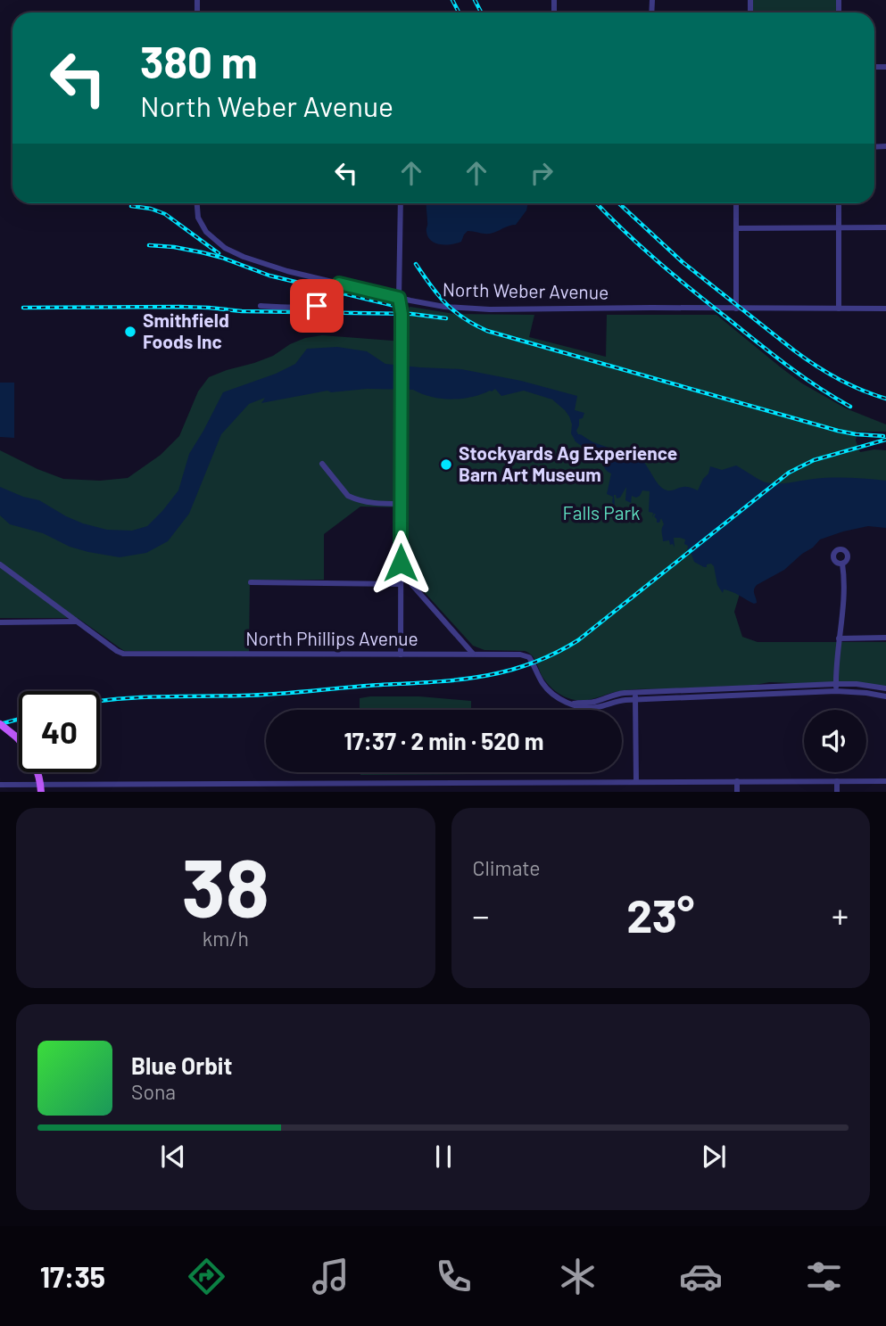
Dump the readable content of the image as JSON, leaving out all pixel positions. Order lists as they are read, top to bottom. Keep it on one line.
{"streets":{"street":["North Weber Avenue","North Phillips Avenue"]},"parks":["Falls Park"],"places":["Smithfield Foods Inc","Stockyards Ag Experience Barn Art Museum"],"page":{"turn":["380 m","North Weber Avenue"],"limit":"40","trip":"17:37 · 2 min · 520 m","tile":[["38","km/h"],"Climate"],"heat":["−","23°","+"],"song":["Blue Orbit","Sona"],"tabs":"17:35"}}
